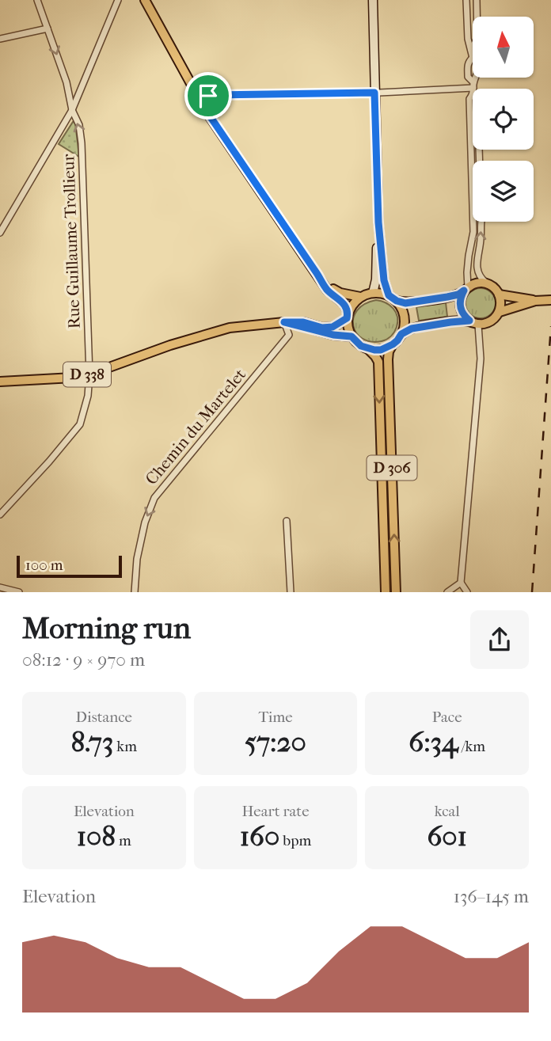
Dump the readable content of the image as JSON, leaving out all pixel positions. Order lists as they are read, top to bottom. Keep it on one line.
{"streets":{"main road":["D 338","D 306"],"street":["Rue Guillaume Trollieur","Chemin du Martelet"]},"crossings":[["Rue Guillaume Trollieur","D 338"],["D 338","Chemin du Martelet"],["D 338","D 306"]],"one_way":["Rue Guillaume Trollieur","Chemin du Martelet"],"scale_bar":"100 m","north":"top","page":{"scale":"100 m","heading":["Morning run","08:12 · 9 × 970 m"],"stats":[["Distance","8.73 km"],["Time","57:20"],["Pace","6:34 /km"],["Elevation","108 m"],["Heart rate","160 bpm"],["kcal","601"]],"chart":["Elevation","136–145 m"]}}
